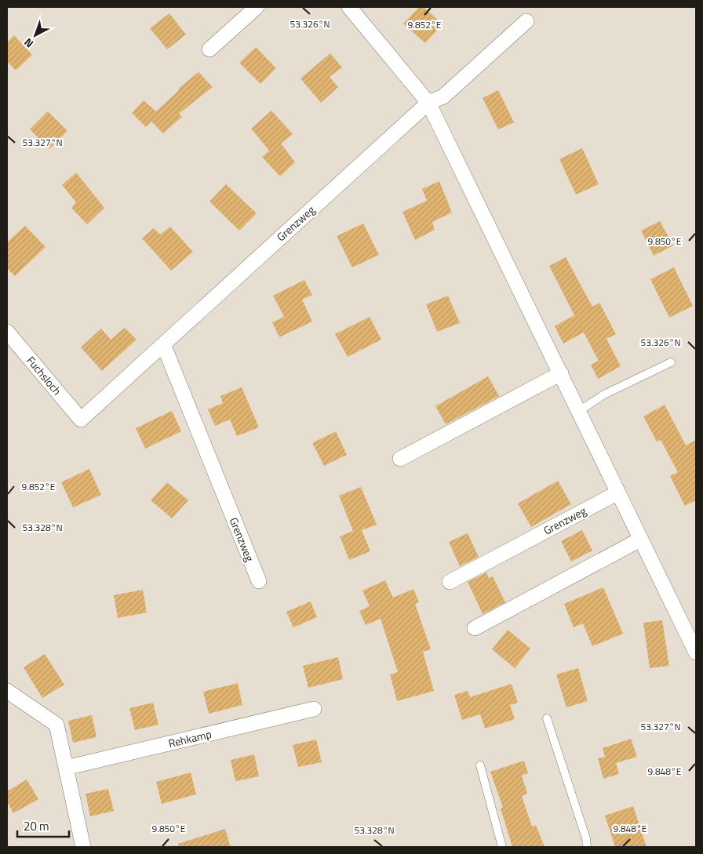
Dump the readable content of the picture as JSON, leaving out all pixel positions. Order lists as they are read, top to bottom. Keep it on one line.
{"streets":{"street":["Grenzweg","Fuchsloch","Rehkamp"]},"crossings":[["Grenzweg","Fuchsloch"]],"scale_bar":"20 m","north":"bottom left","coordinates":["53.326°N","9.852°E","53.327°N","9.850°E","53.328°N","9.848°E"]}
